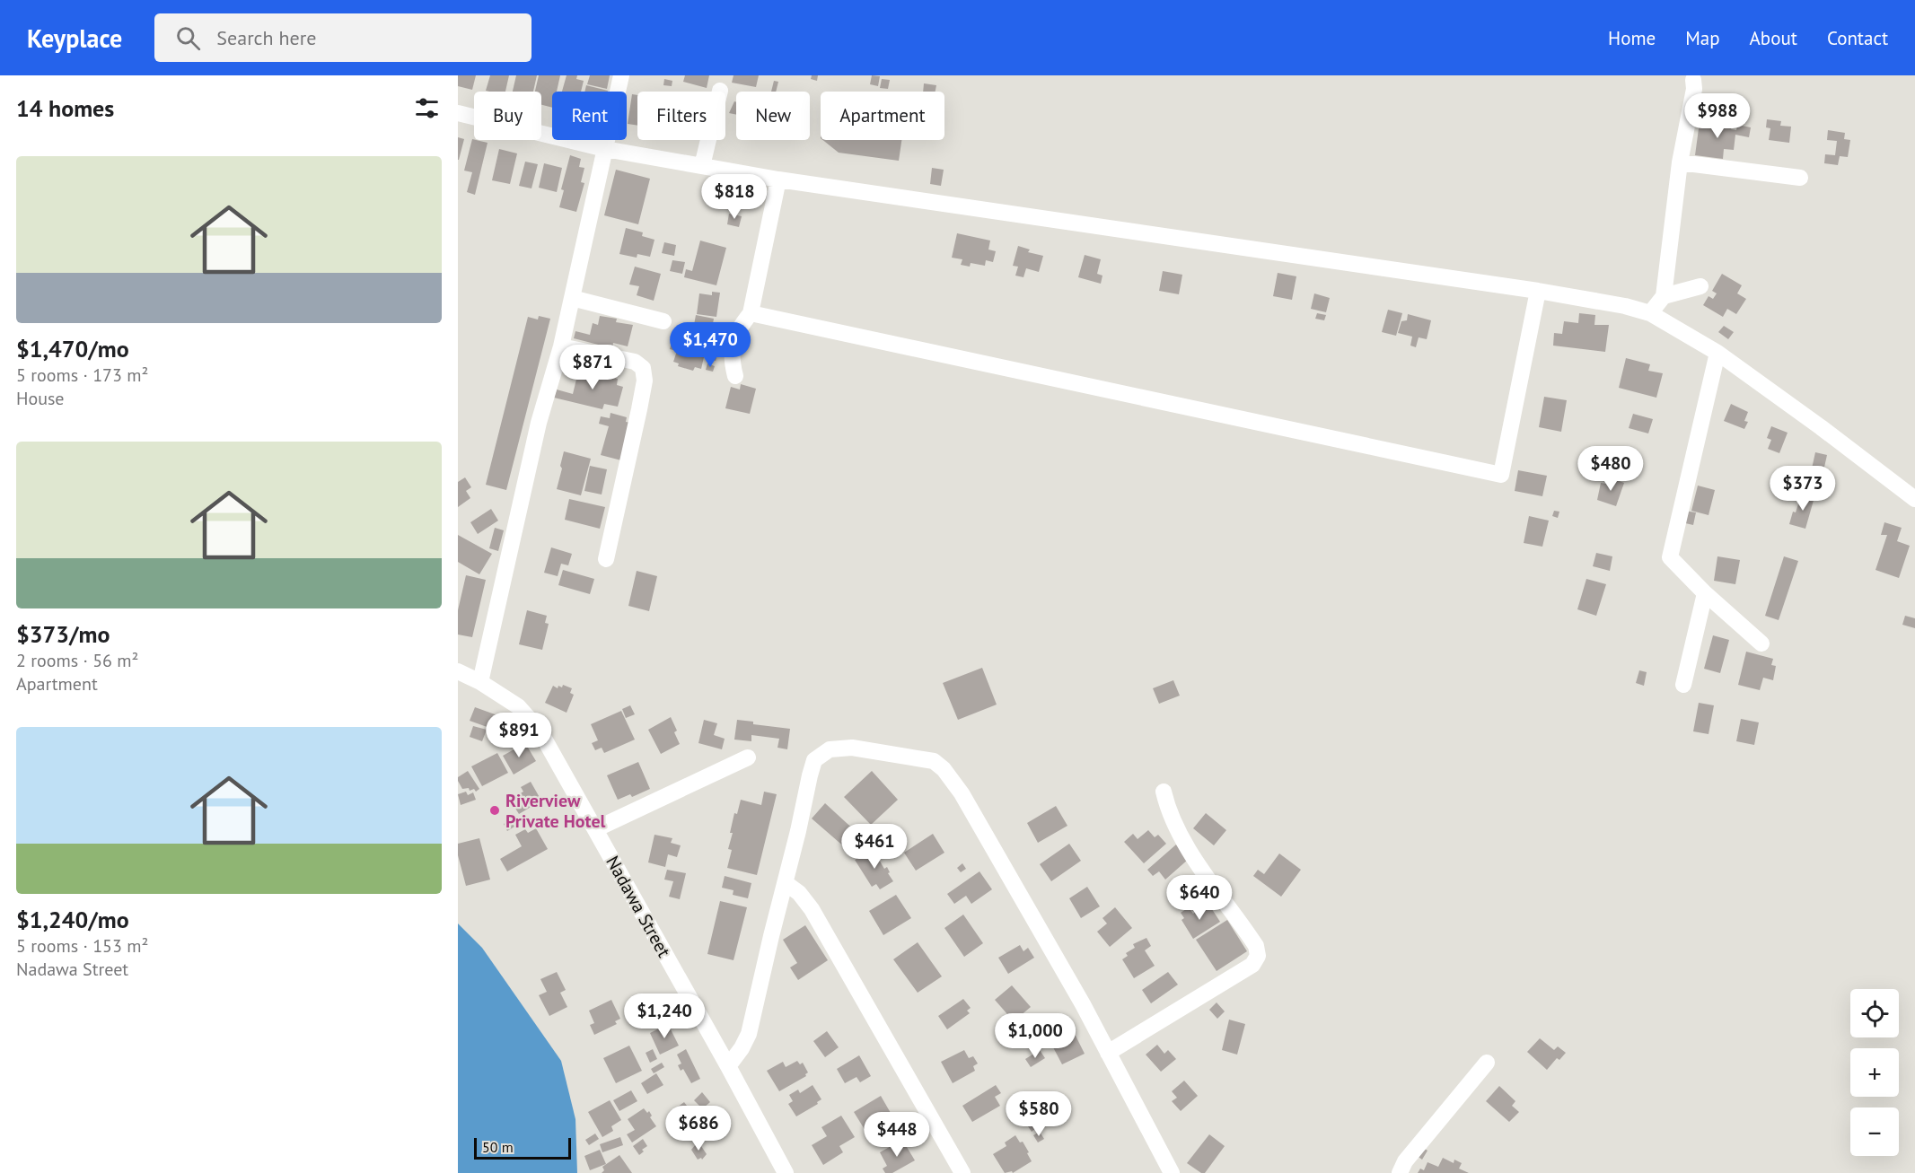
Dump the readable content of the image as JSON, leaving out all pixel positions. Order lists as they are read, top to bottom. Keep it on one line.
{"streets":{"street":["Nadawa Street"]},"places":["Riverview Private Hotel"],"scale_bar":"50 m","page":{"header":"Keyplace","search":"Search here","nav":["Home","Map","About","Contact"],"heading":"14 homes","chip":["Buy","Rent","Filters","New","Apartment"],"price":["$988","$818","$1,470","$871","$480","$373","$891","$461","$640","$1,240","$1,000","$580","$686","$448"],"list":[{"name":"$1,470/mo","note":"5 rooms · 173 m² · House"},{"name":"$373/mo","note":"2 rooms · 56 m² · Apartment"},{"name":"$1,240/mo","note":"5 rooms · 153 m² · Nadawa Street"}],"map_buttons":["+","−"],"scale":"50 m"}}
